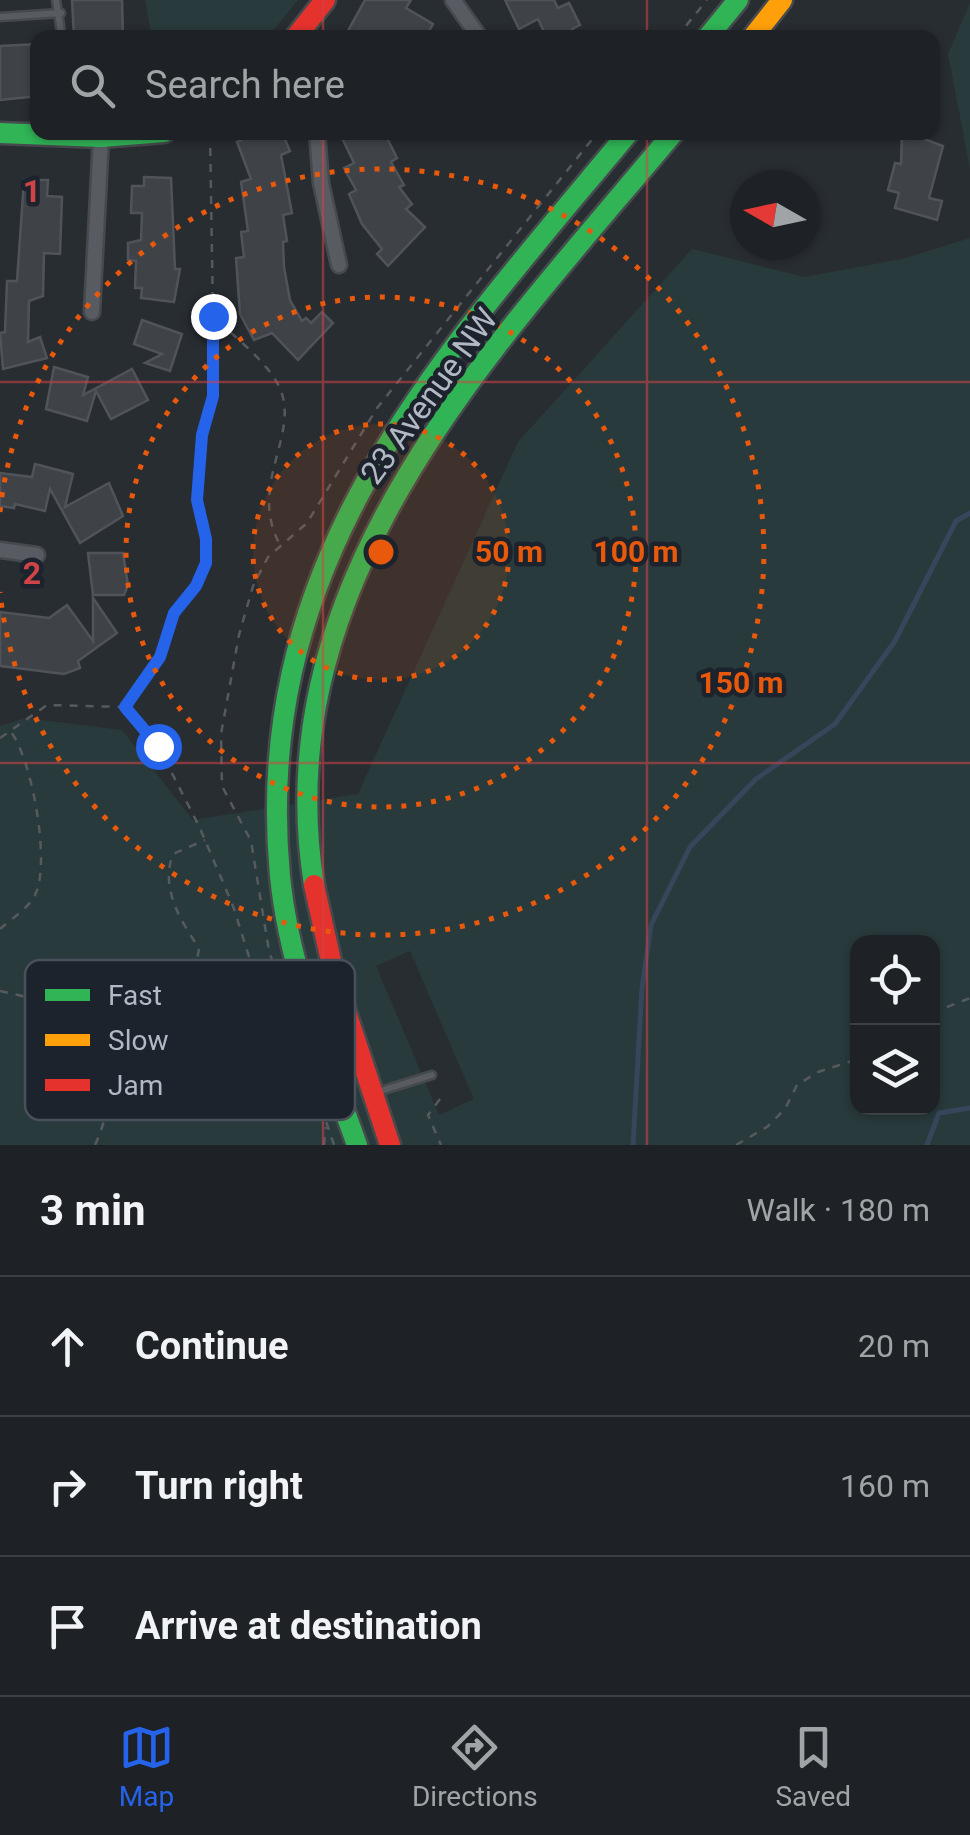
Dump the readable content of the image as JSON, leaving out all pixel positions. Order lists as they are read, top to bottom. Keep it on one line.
{"streets":{"main road":["23 Avenue NW"]},"legend":["Fast","Slow","Jam"],"north":"left","page":{"search":"Search here","heading":["3 min","Walk · 180 m"],"list":[["Continue","20 m"],["Turn right","160 m"],"Arrive at destination"],"nav":["Map","Directions","Saved"]},"grid":{"rows":["1","2"]},"rings":["50 m","100 m","150 m"]}
